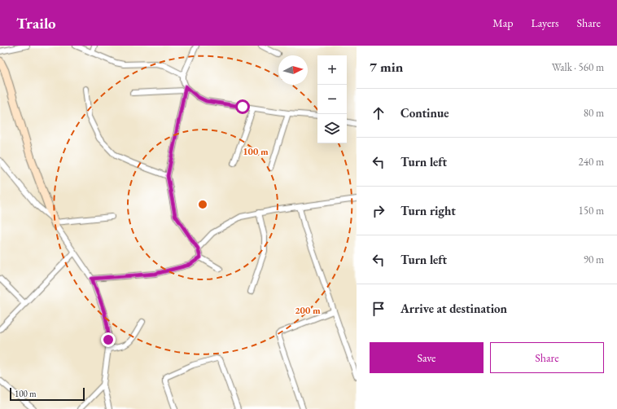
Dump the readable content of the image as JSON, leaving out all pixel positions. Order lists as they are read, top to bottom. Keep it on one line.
{"scale_bar":"100 m","north":"right","page":{"header":"Trailo","nav":["Map","Layers","Share"],"heading":["7 min","Walk · 560 m"],"map_buttons":["+","−"],"list":[["Continue","80 m"],["Turn left","240 m"],["Turn right","150 m"],["Turn left","90 m"],"Arrive at destination"],"buttons":["Save","Share"],"scale":"100 m"},"rings":["100 m","200 m"]}
